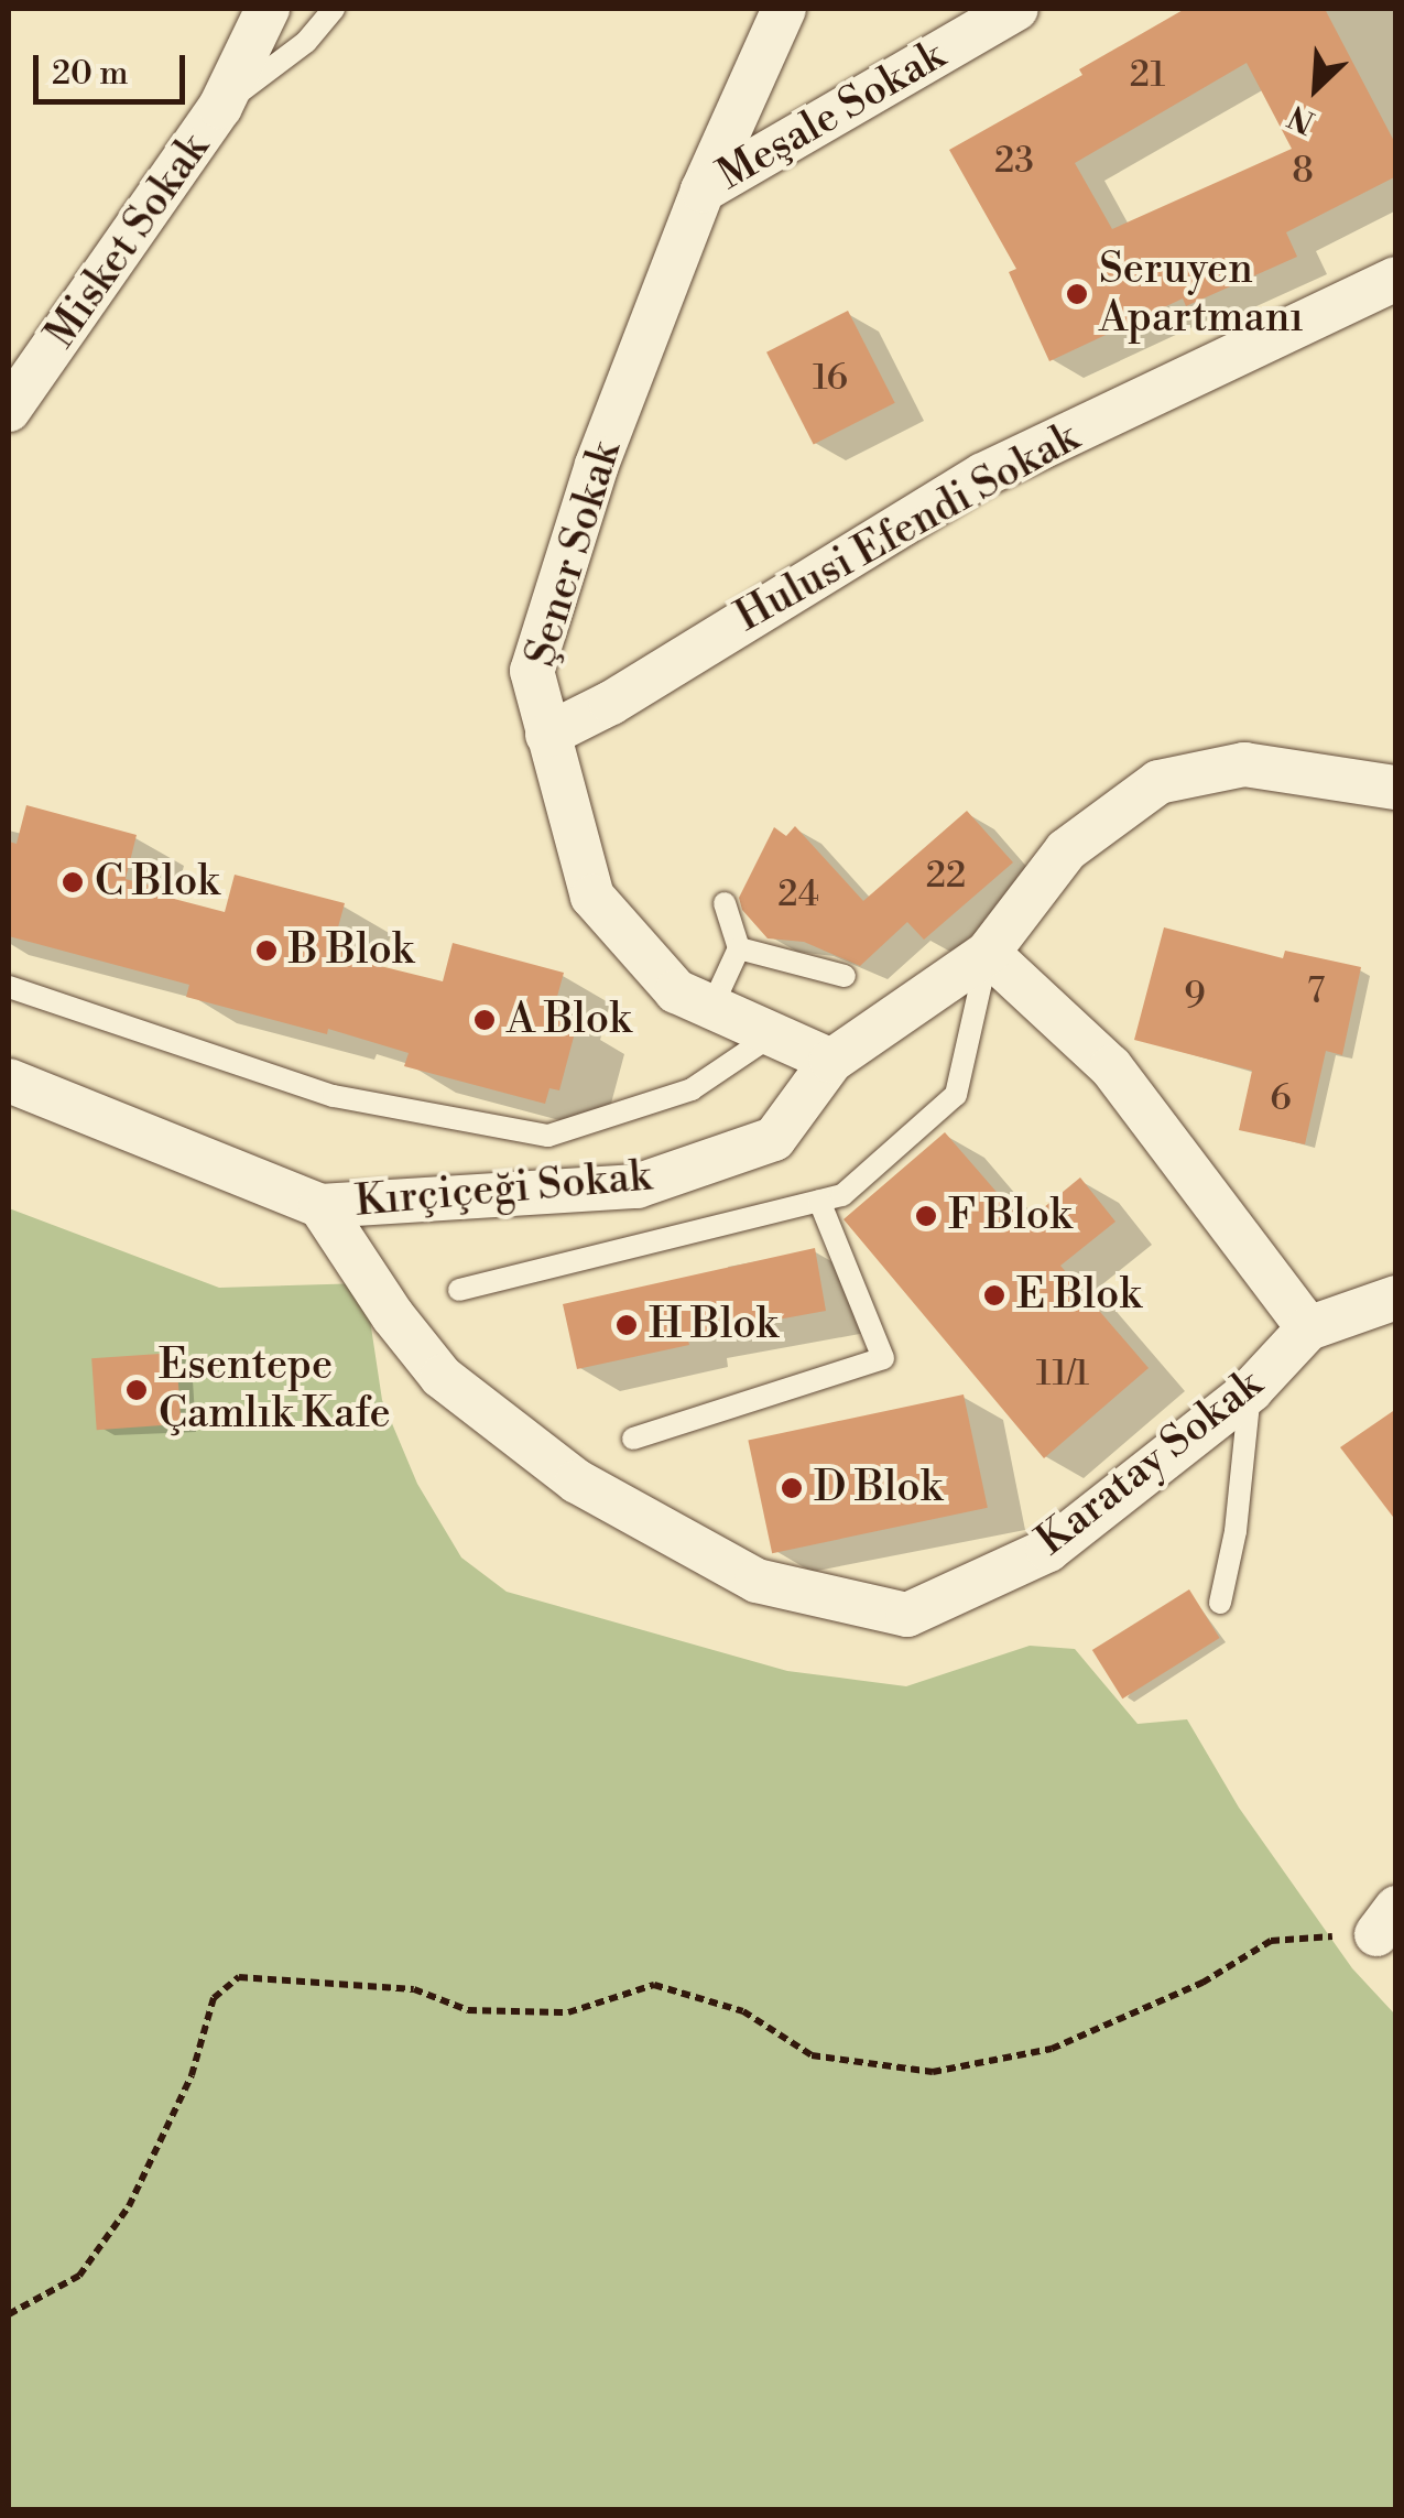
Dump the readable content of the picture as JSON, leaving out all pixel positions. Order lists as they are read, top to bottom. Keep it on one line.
{"streets":{"street":["Meşale Sokak","Misket Sokak","Hulusi Efendi Sokak","Şener Sokak","Kırçiçeği Sokak","Karatay Sokak"]},"crossings":[["Meşale Sokak","Şener Sokak"],["Hulusi Efendi Sokak","Şener Sokak"],["Şener Sokak","Kırçiçeği Sokak"],["Kırçiçeği Sokak","Karatay Sokak"]],"places":["Seruyen Apartmanı","C Blok","B Blok","A Blok","F Blok","E Blok","H Blok","Esentepe Çamlık Kafe","D Blok"],"house_numbers":["21","23","8","16","22","24","7","9","6","11/1"],"scale_bar":"20 m","north":"bottom left"}
